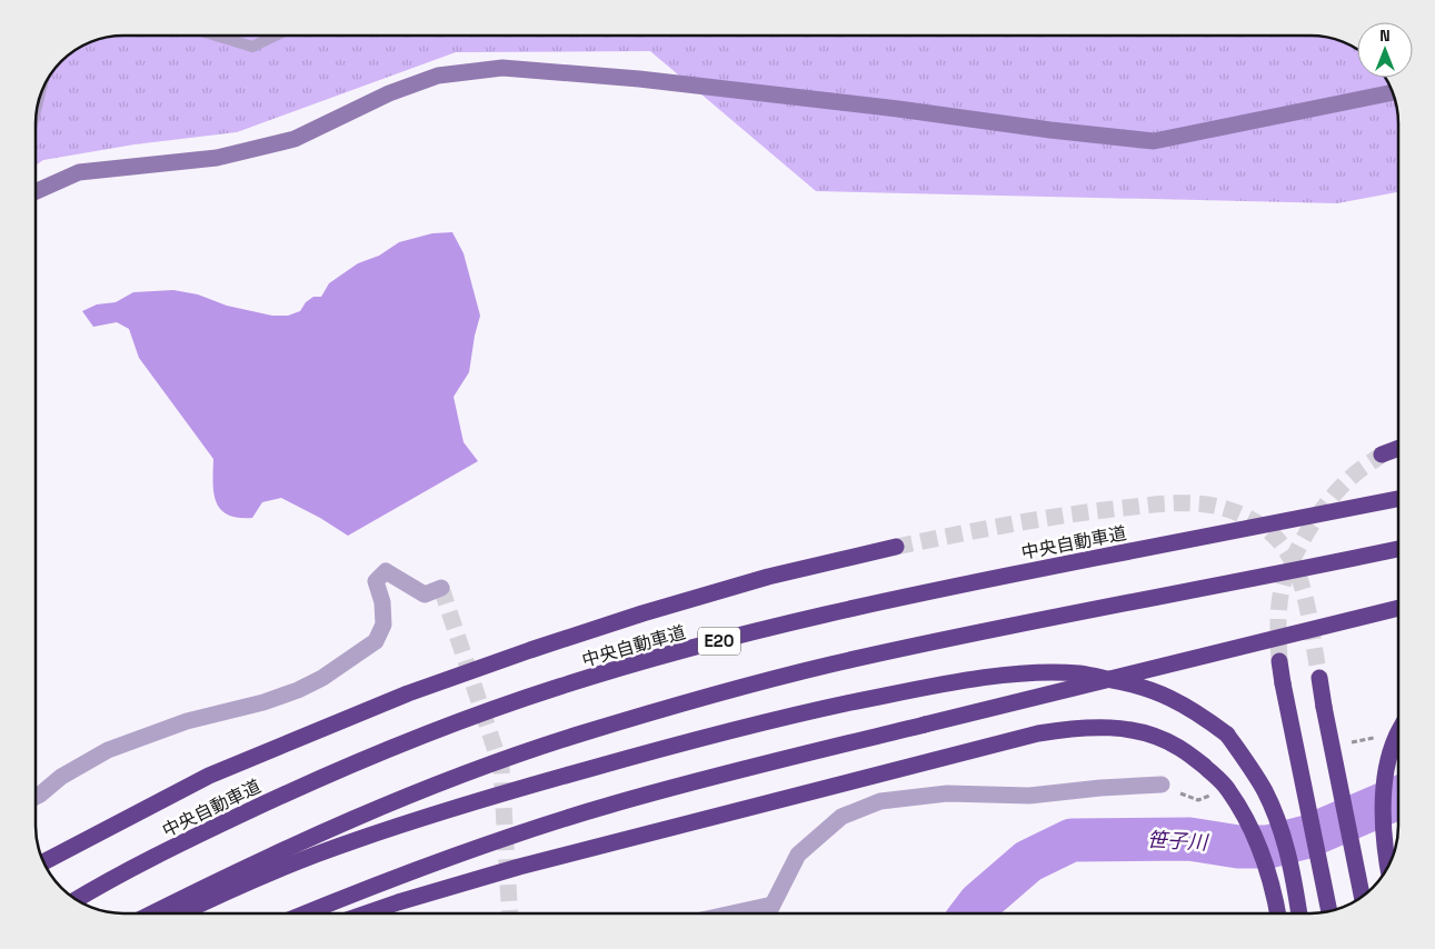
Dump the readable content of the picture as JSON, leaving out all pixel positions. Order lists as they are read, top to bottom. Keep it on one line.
{"streets":{"highway":["中央自動車道","E20"]},"water":["笹子川"],"north":"top"}
